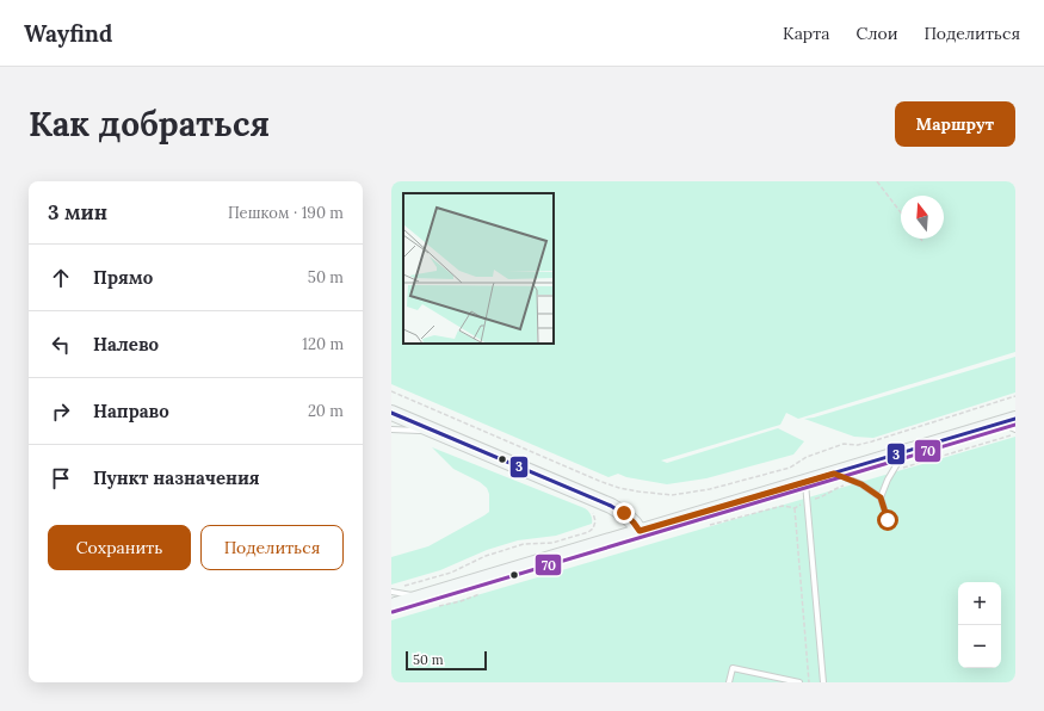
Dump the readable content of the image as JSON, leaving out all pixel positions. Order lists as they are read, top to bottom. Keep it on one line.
{"lines":["transit line 3","transit line 70"],"scale_bar":"50 m","north":"top","page":{"header":"Wayfind","nav":["Карта","Слои","Поделиться"],"buttons":["Маршрут",["Сохранить","Поделиться"]],"title":"Как добраться","heading":["3 мин","Пешком · 190 m"],"list":[["Прямо","50 m"],["Налево","120 m"],["Направо","20 m"],"Пункт назначения"],"map_buttons":["+","−"],"scale":"50 m"}}
